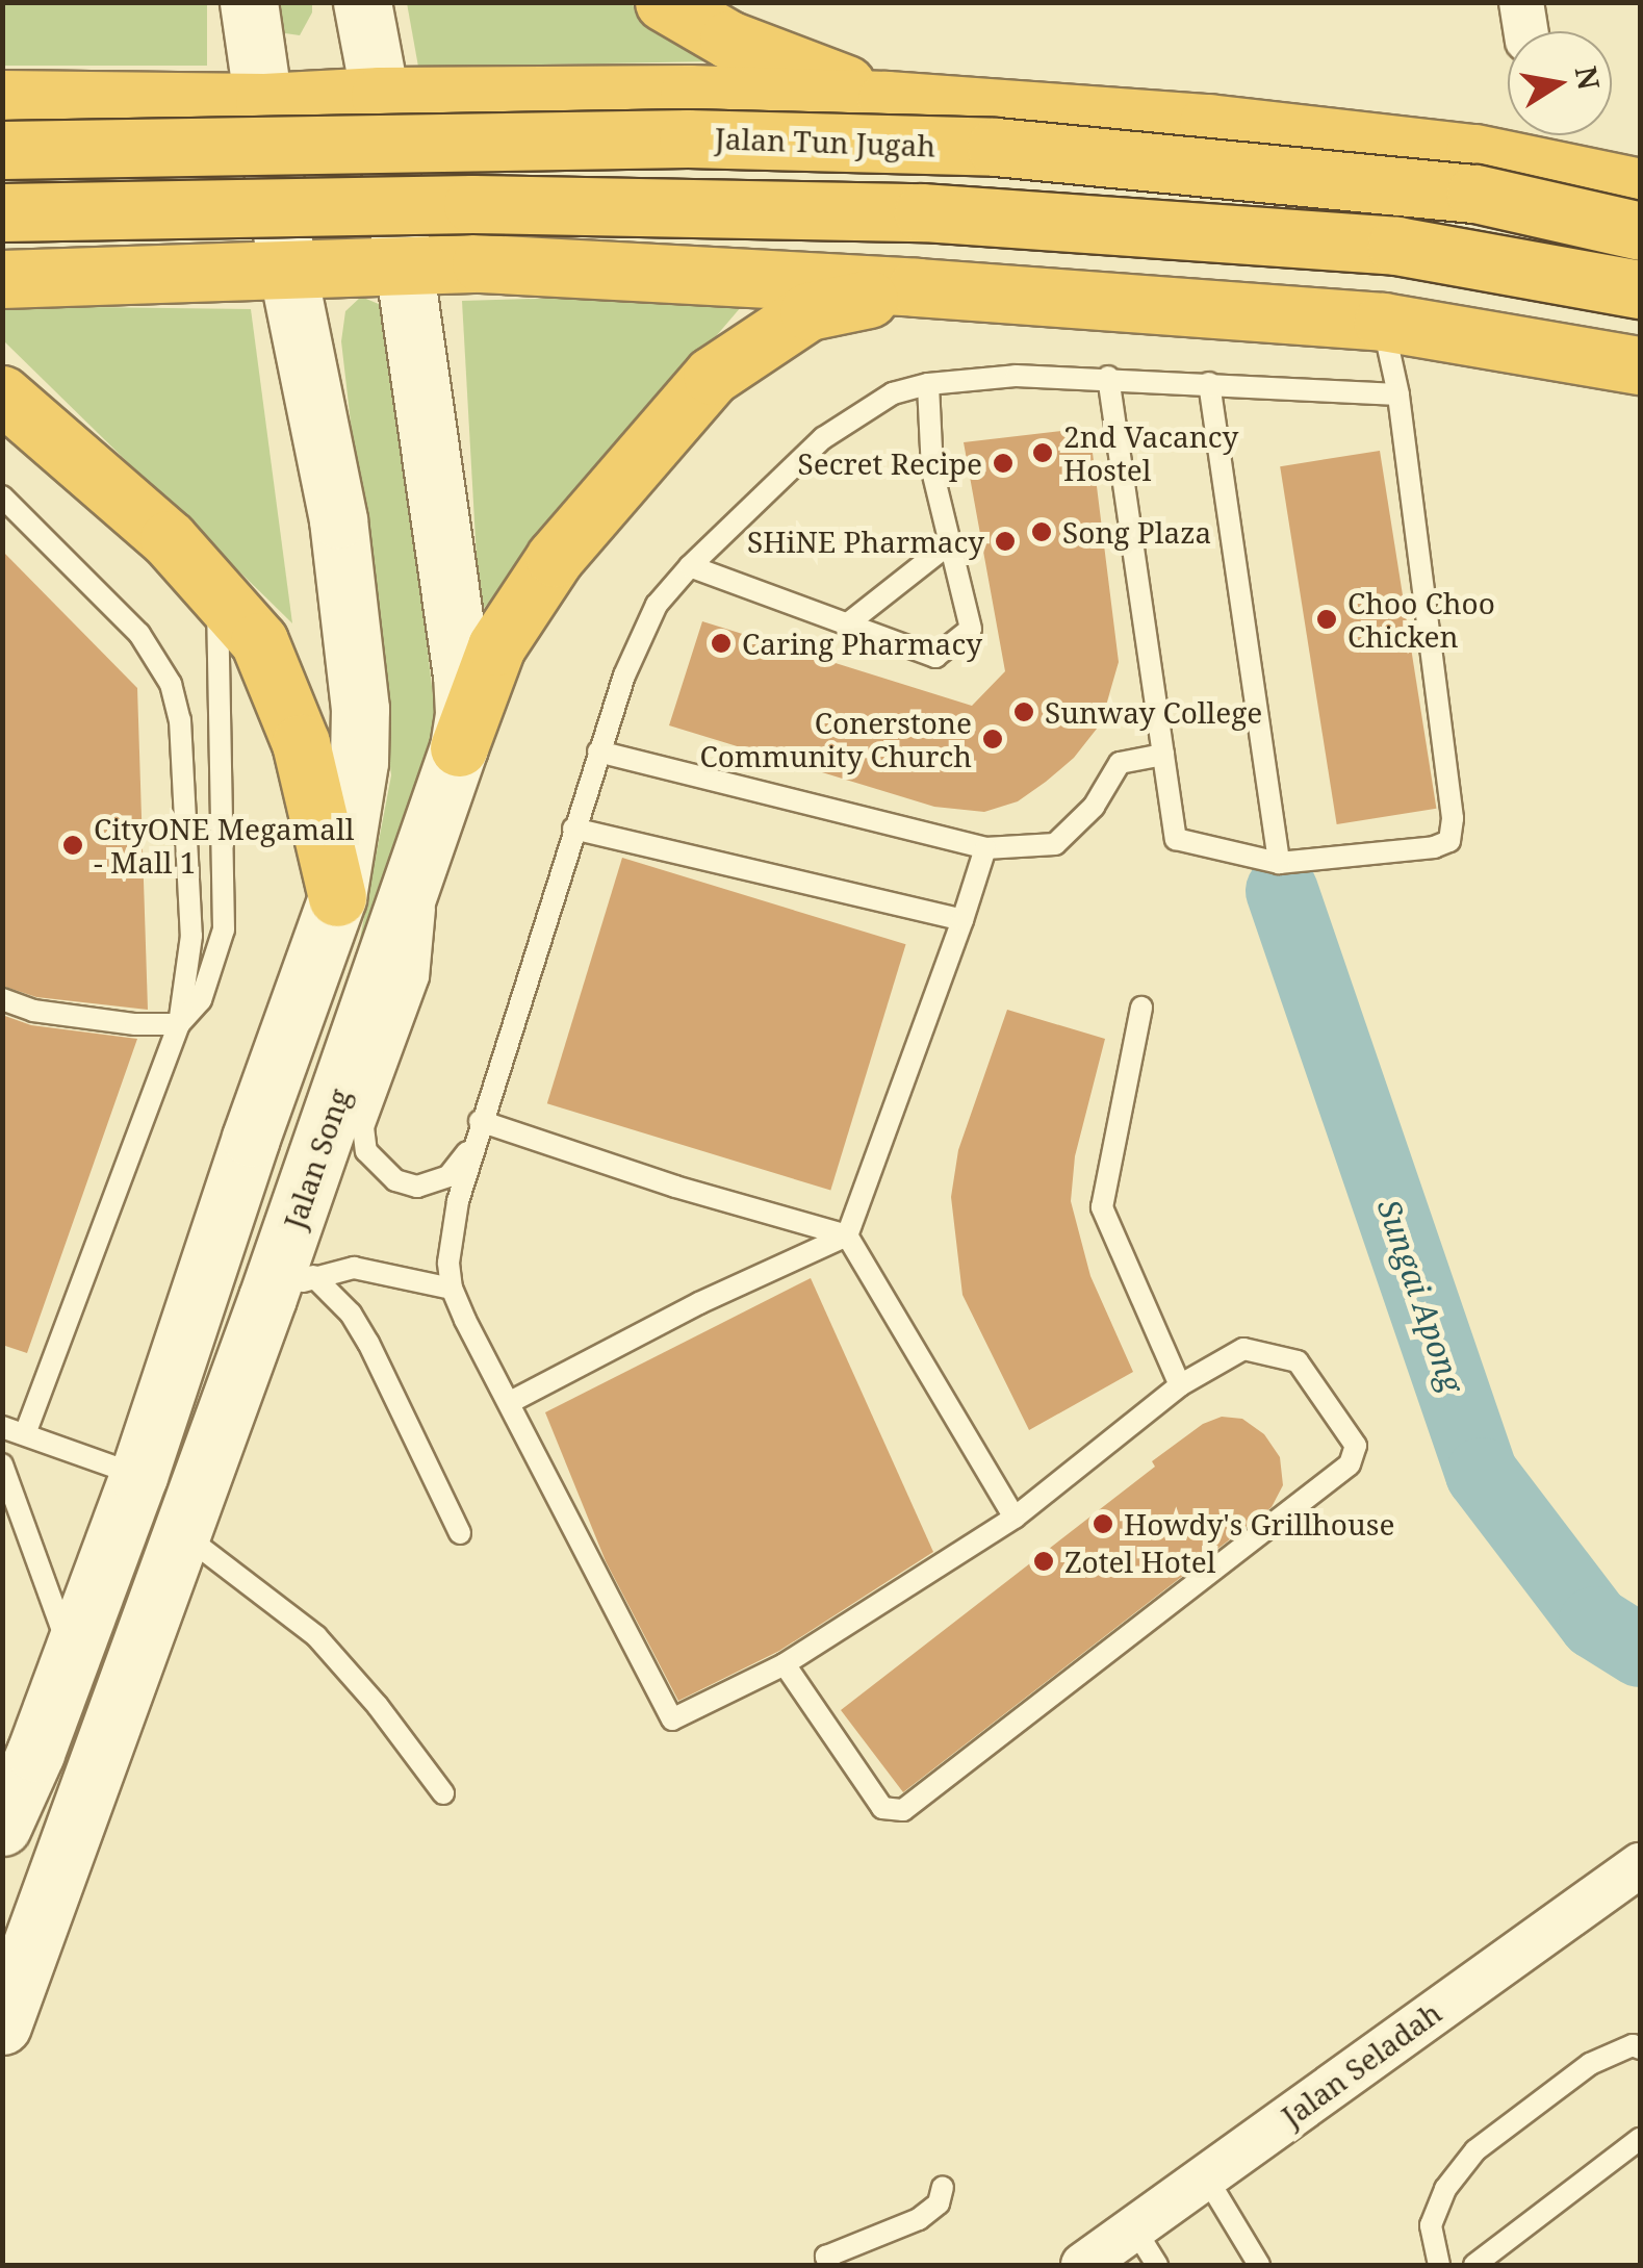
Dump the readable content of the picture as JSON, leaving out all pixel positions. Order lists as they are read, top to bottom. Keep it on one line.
{"streets":{"highway":["Jalan Tun Jugah"],"main road":["Jalan Song"],"street":["Jalan Seladah"]},"crossings":[["Jalan Tun Jugah","Jalan Song"]],"water":["Sungai Apong"],"places":["2nd Vacancy Hostel","Secret Recipe","Song Plaza","SHiNE Pharmacy","Choo Choo Chicken","Caring Pharmacy","Sunway College","Conerstone Community Church","CityONE Megamall - Mall 1","Howdy's Grillhouse","Zotel Hotel"],"north":"right"}
